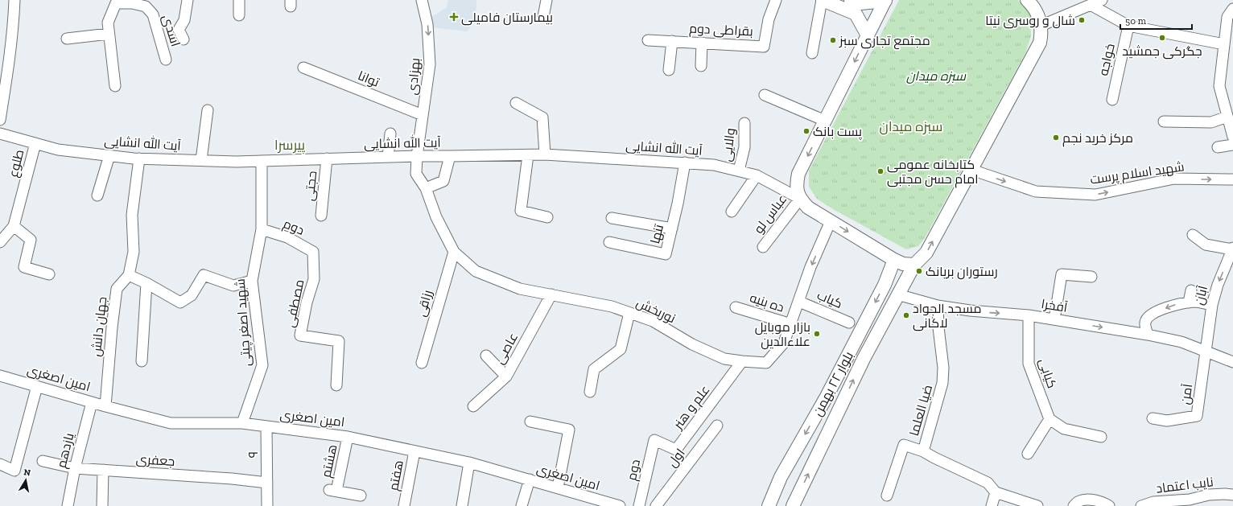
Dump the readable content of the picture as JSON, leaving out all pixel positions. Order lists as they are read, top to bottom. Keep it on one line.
{"streets":{"main road":["بلوار ۲۲ بهمن"],"street":["بقراطی دوم","اسدی","خواجه","بهزادی","توانا","آیت الله انشایی","والایی","طلوع","شهید اسلام پرست","حجتی","عباس لو","دوم","تنها","آبان","کیاب","ده بنیه","مصطفی","رزاقی","آفخرا","نوربخش","شهید اصغر چیتی","جهان دانش","عاصی","کیابی","امین اصغری","آمن","علم و هنر","ضیا العلما","یازدهم","۹","اول","جعفری","هشتم","هفتم","نایب اعتماد"]},"crossings":[["بهزادی","توانا"],["بهزادی","آیت الله انشایی"],["بهزادی","نوربخش"],["آیت الله انشایی","والایی"],["آیت الله انشایی","طلوع"],["آیت الله انشایی","حجتی"],["آیت الله انشایی","عباس لو"],["آیت الله انشایی","تنها"],["آیت الله انشایی","نوربخش"],["آیت الله انشایی","شهید اصغر چیتی"],["آیت الله انشایی","جهان دانش"],["دوم","مصطفی"],["دوم","شهید اصغر چیتی"],["دوم","علم و هنر"],["آبان","آفخرا"],["آبان","آمن"],["کیاب","نوربخش"],["ده بنیه","نوربخش"],["رزاقی","نوربخش"],["آفخرا","کیابی"],["آفخرا","بلوار ۲۲ بهمن"],["آفخرا","آمن"],["آفخرا","ضیا العلما"],["نوربخش","عاصی"],["نوربخش","علم و هنر"],["شهید اصغر چیتی","امین اصغری"],["جهان دانش","امین اصغری"],["امین اصغری","یازدهم"],["امین اصغری","۹"],["امین اصغری","هشتم"],["امین اصغری","هفتم"],["یازدهم","جعفری"],["۹","جعفری"]],"one_way":["بهزادی","آبان","آفخرا"],"districts":["سبزه میدان","پیرسرا"],"parks":["سبزه میدان"],"places":{"health":["بیمارستان فامیلی"],"other":["شال و روسری نیتا","جگرکی جمشید","مجتمع تجاری سبز","پست بانک","مرکز خرید نجم","کتابخانه عمومی امام حسن مجتبی","رستوران بریانک","مسجد الجواد لاکانی","بازار موبایل علاءالدین"]},"scale_bar":"50 m","north":"top"}
